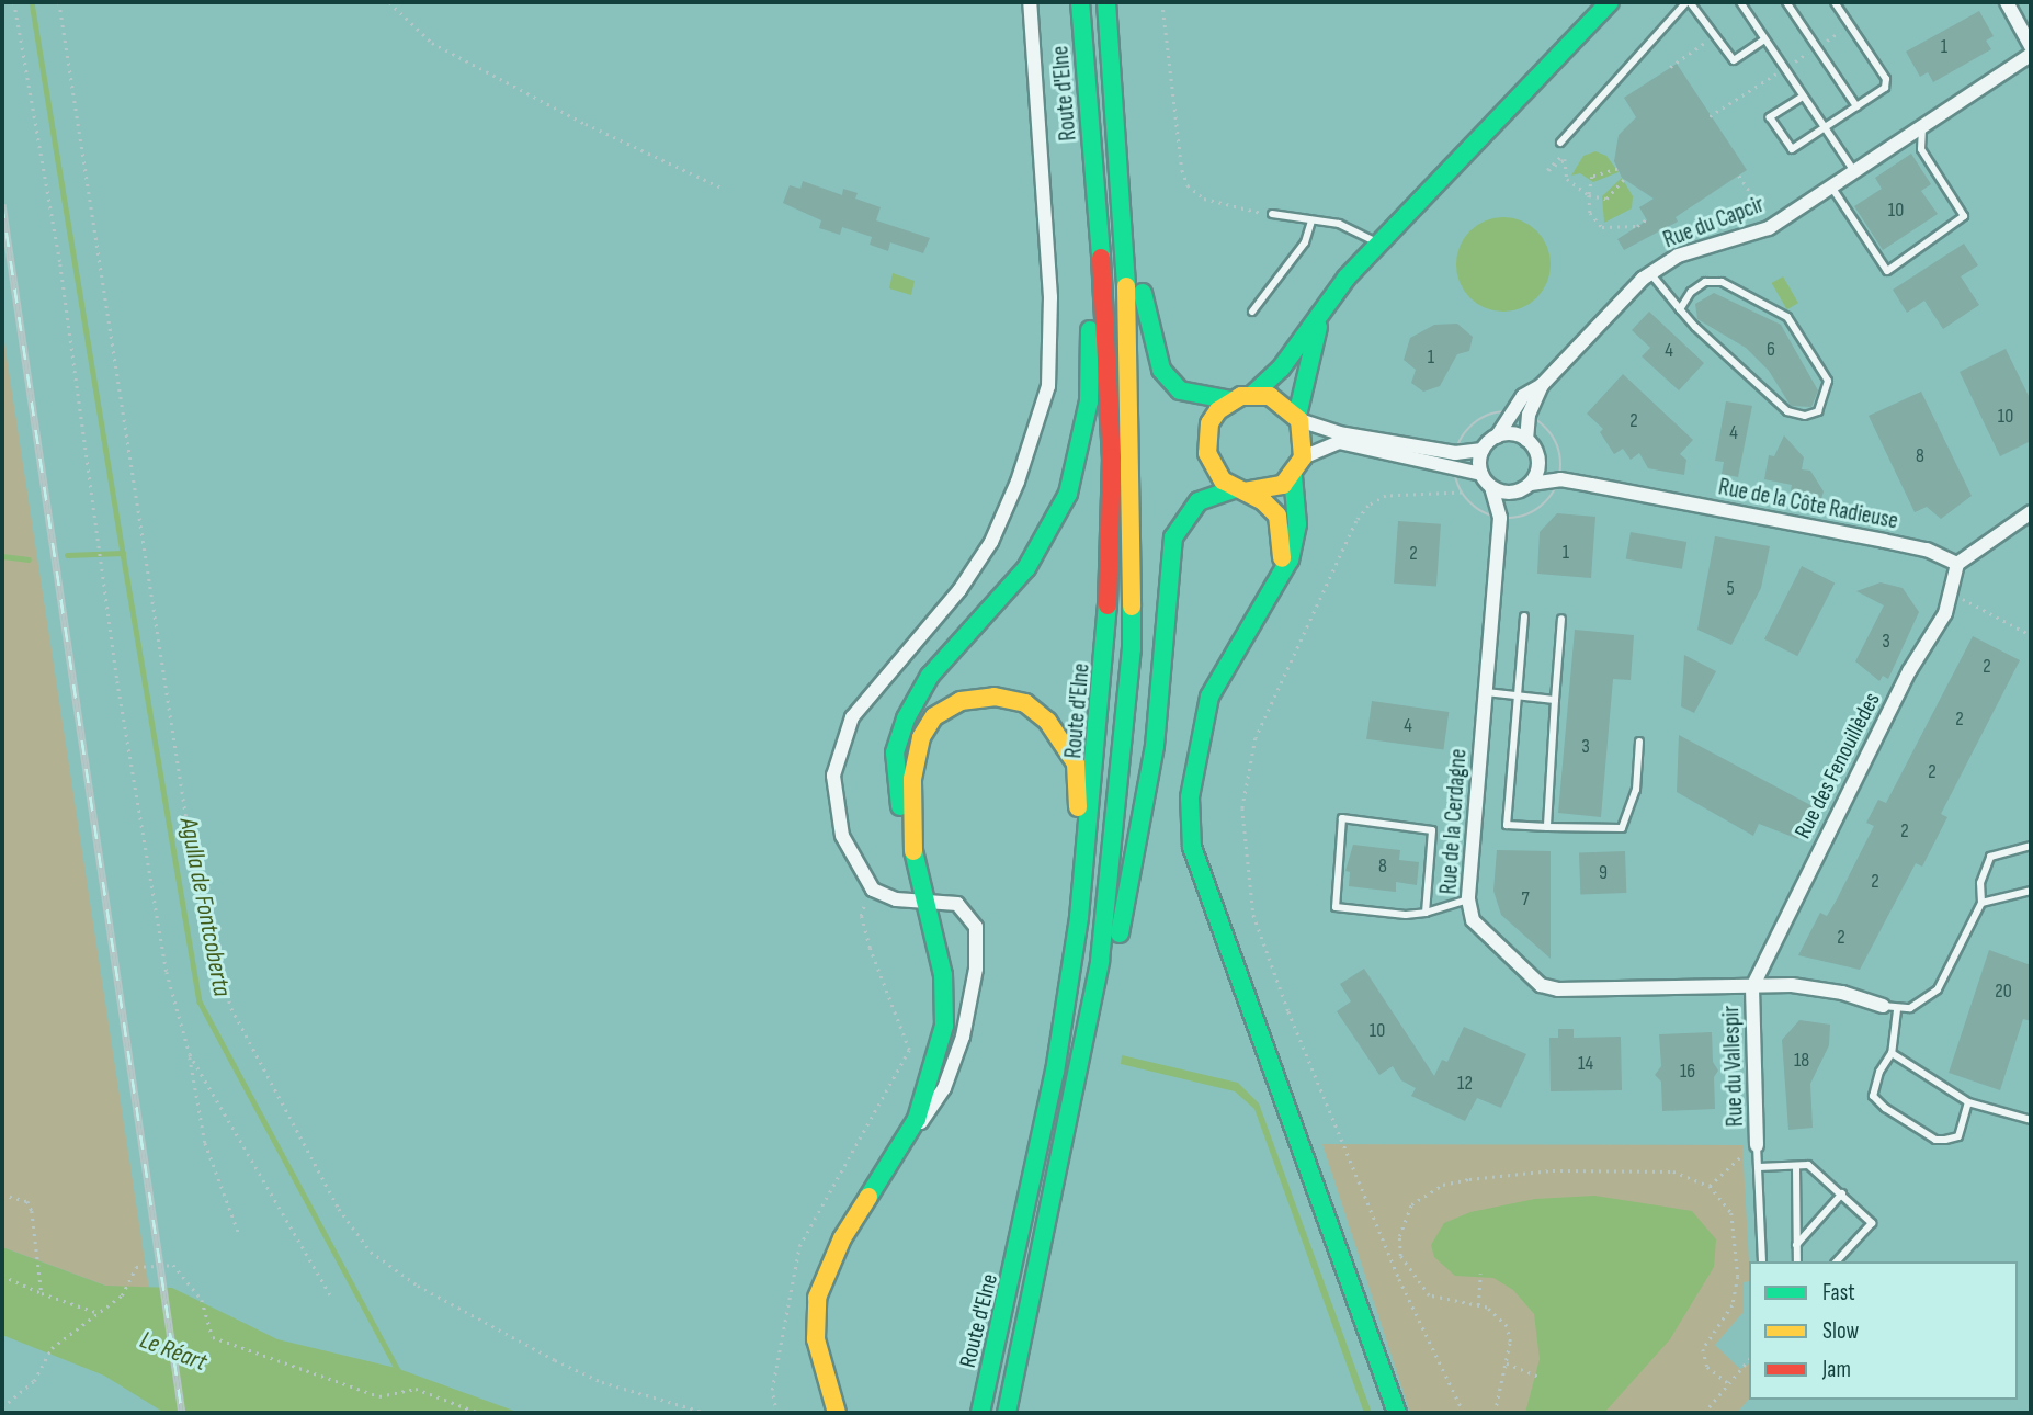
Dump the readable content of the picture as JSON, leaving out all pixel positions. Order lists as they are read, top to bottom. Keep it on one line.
{"streets":{"main road":["Route d'Elne"],"street":["Rue du Capcir","Rue de la Côte Radieuse","Rue des Fenouillèdes","Rue de la Cerdagne","Rue du Vallespir"]},"crossings":[["Rue du Capcir","Rue de la Cerdagne"],["Rue de la Côte Radieuse","Rue des Fenouillèdes"],["Rue des Fenouillèdes","Rue de la Cerdagne"],["Rue des Fenouillèdes","Rue du Vallespir"],["Rue de la Cerdagne","Rue du Vallespir"]],"water":["Agulla de Fontcoberta","Le Réart"],"house_numbers":["1","10","6","4","1","10","2","4","8","1","2","5","3","2","2","4","3","2","2","8","9","2","7","2","20","10","18","14","16","12"],"legend":["Fast","Slow","Jam"]}
